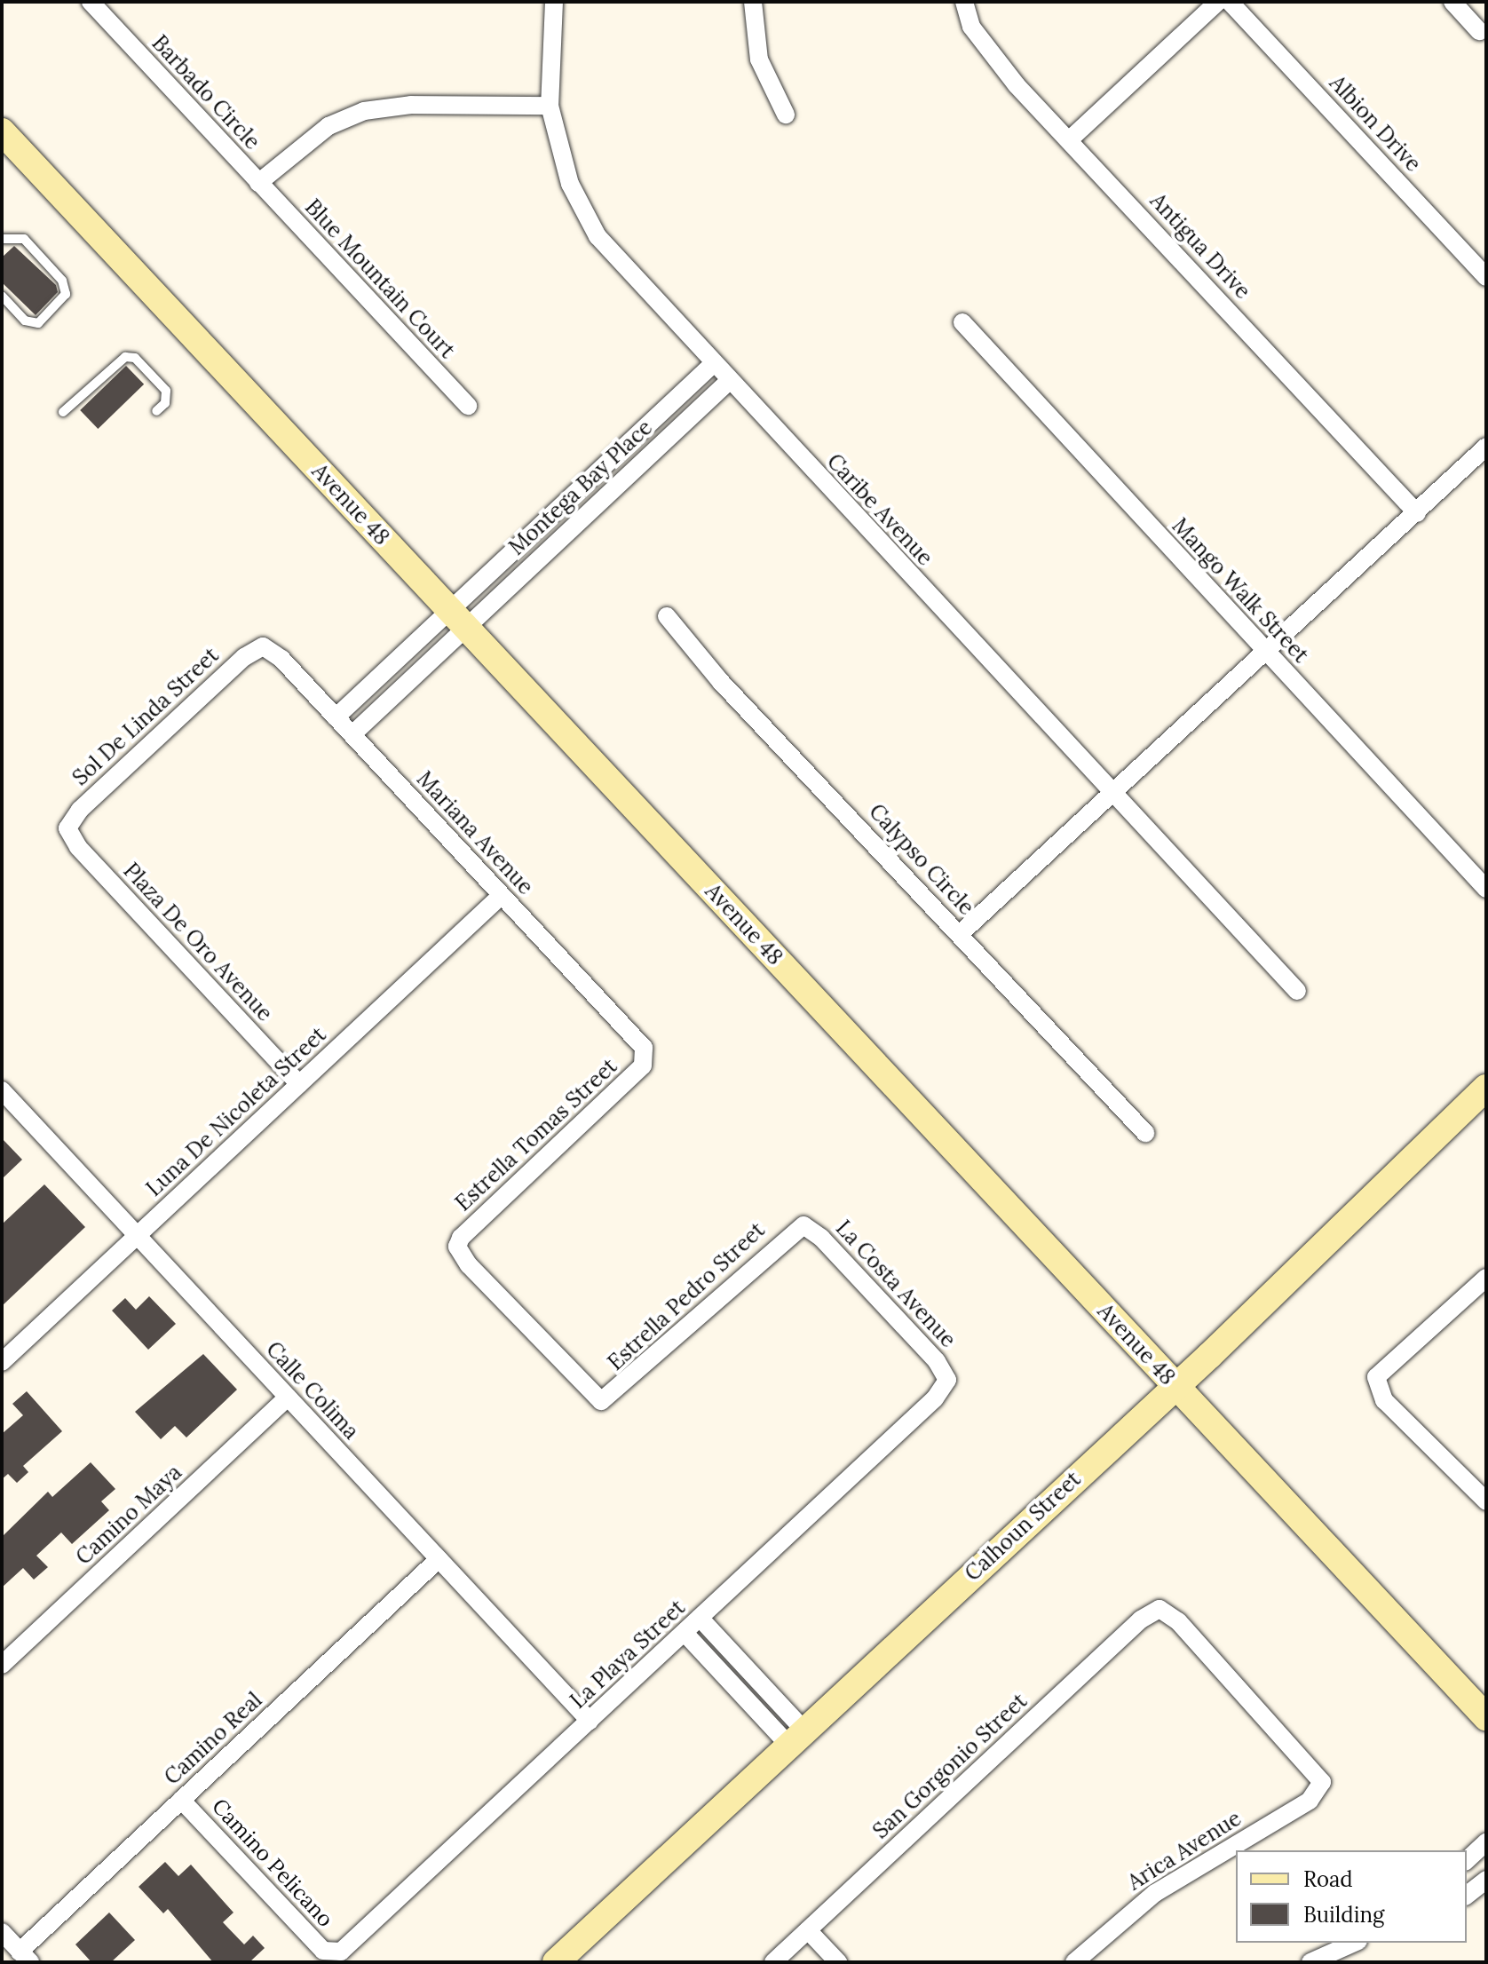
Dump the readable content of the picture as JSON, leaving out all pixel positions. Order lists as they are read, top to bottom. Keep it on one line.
{"streets":{"main road":["Avenue 48","Calhoun Street"],"street":["Barbado Circle","Albion Drive","Antigua Drive","Blue Mountain Court","Montega Bay Place","Caribe Avenue","Mango Walk Street","Sol De Linda Street","Mariana Avenue","Calypso Circle","Plaza De Oro Avenue","Luna De Nicoleta Street","Estrella Tomas Street","La Costa Avenue","Estrella Pedro Street","Calle Colima","Camino Maya","La Playa Street","Camino Real","San Gorgonio Street","Arica Avenue","Camino Pelicano"]},"crossings":[["Barbado Circle","Blue Mountain Court"],["Montega Bay Place","Avenue 48"],["Montega Bay Place","Caribe Avenue"],["Avenue 48","Calhoun Street"],["Sol De Linda Street","Mariana Avenue"],["Sol De Linda Street","Plaza De Oro Avenue"],["Mariana Avenue","Luna De Nicoleta Street"],["Mariana Avenue","Estrella Tomas Street"],["Plaza De Oro Avenue","Luna De Nicoleta Street"],["Luna De Nicoleta Street","Calle Colima"],["Estrella Tomas Street","Estrella Pedro Street"],["La Costa Avenue","Estrella Pedro Street"],["La Costa Avenue","La Playa Street"],["Calle Colima","Camino Maya"],["Calle Colima","La Playa Street"],["Calle Colima","Camino Real"],["La Playa Street","Camino Pelicano"],["Camino Real","Camino Pelicano"],["San Gorgonio Street","Arica Avenue"]],"legend":["Road","Building"]}
